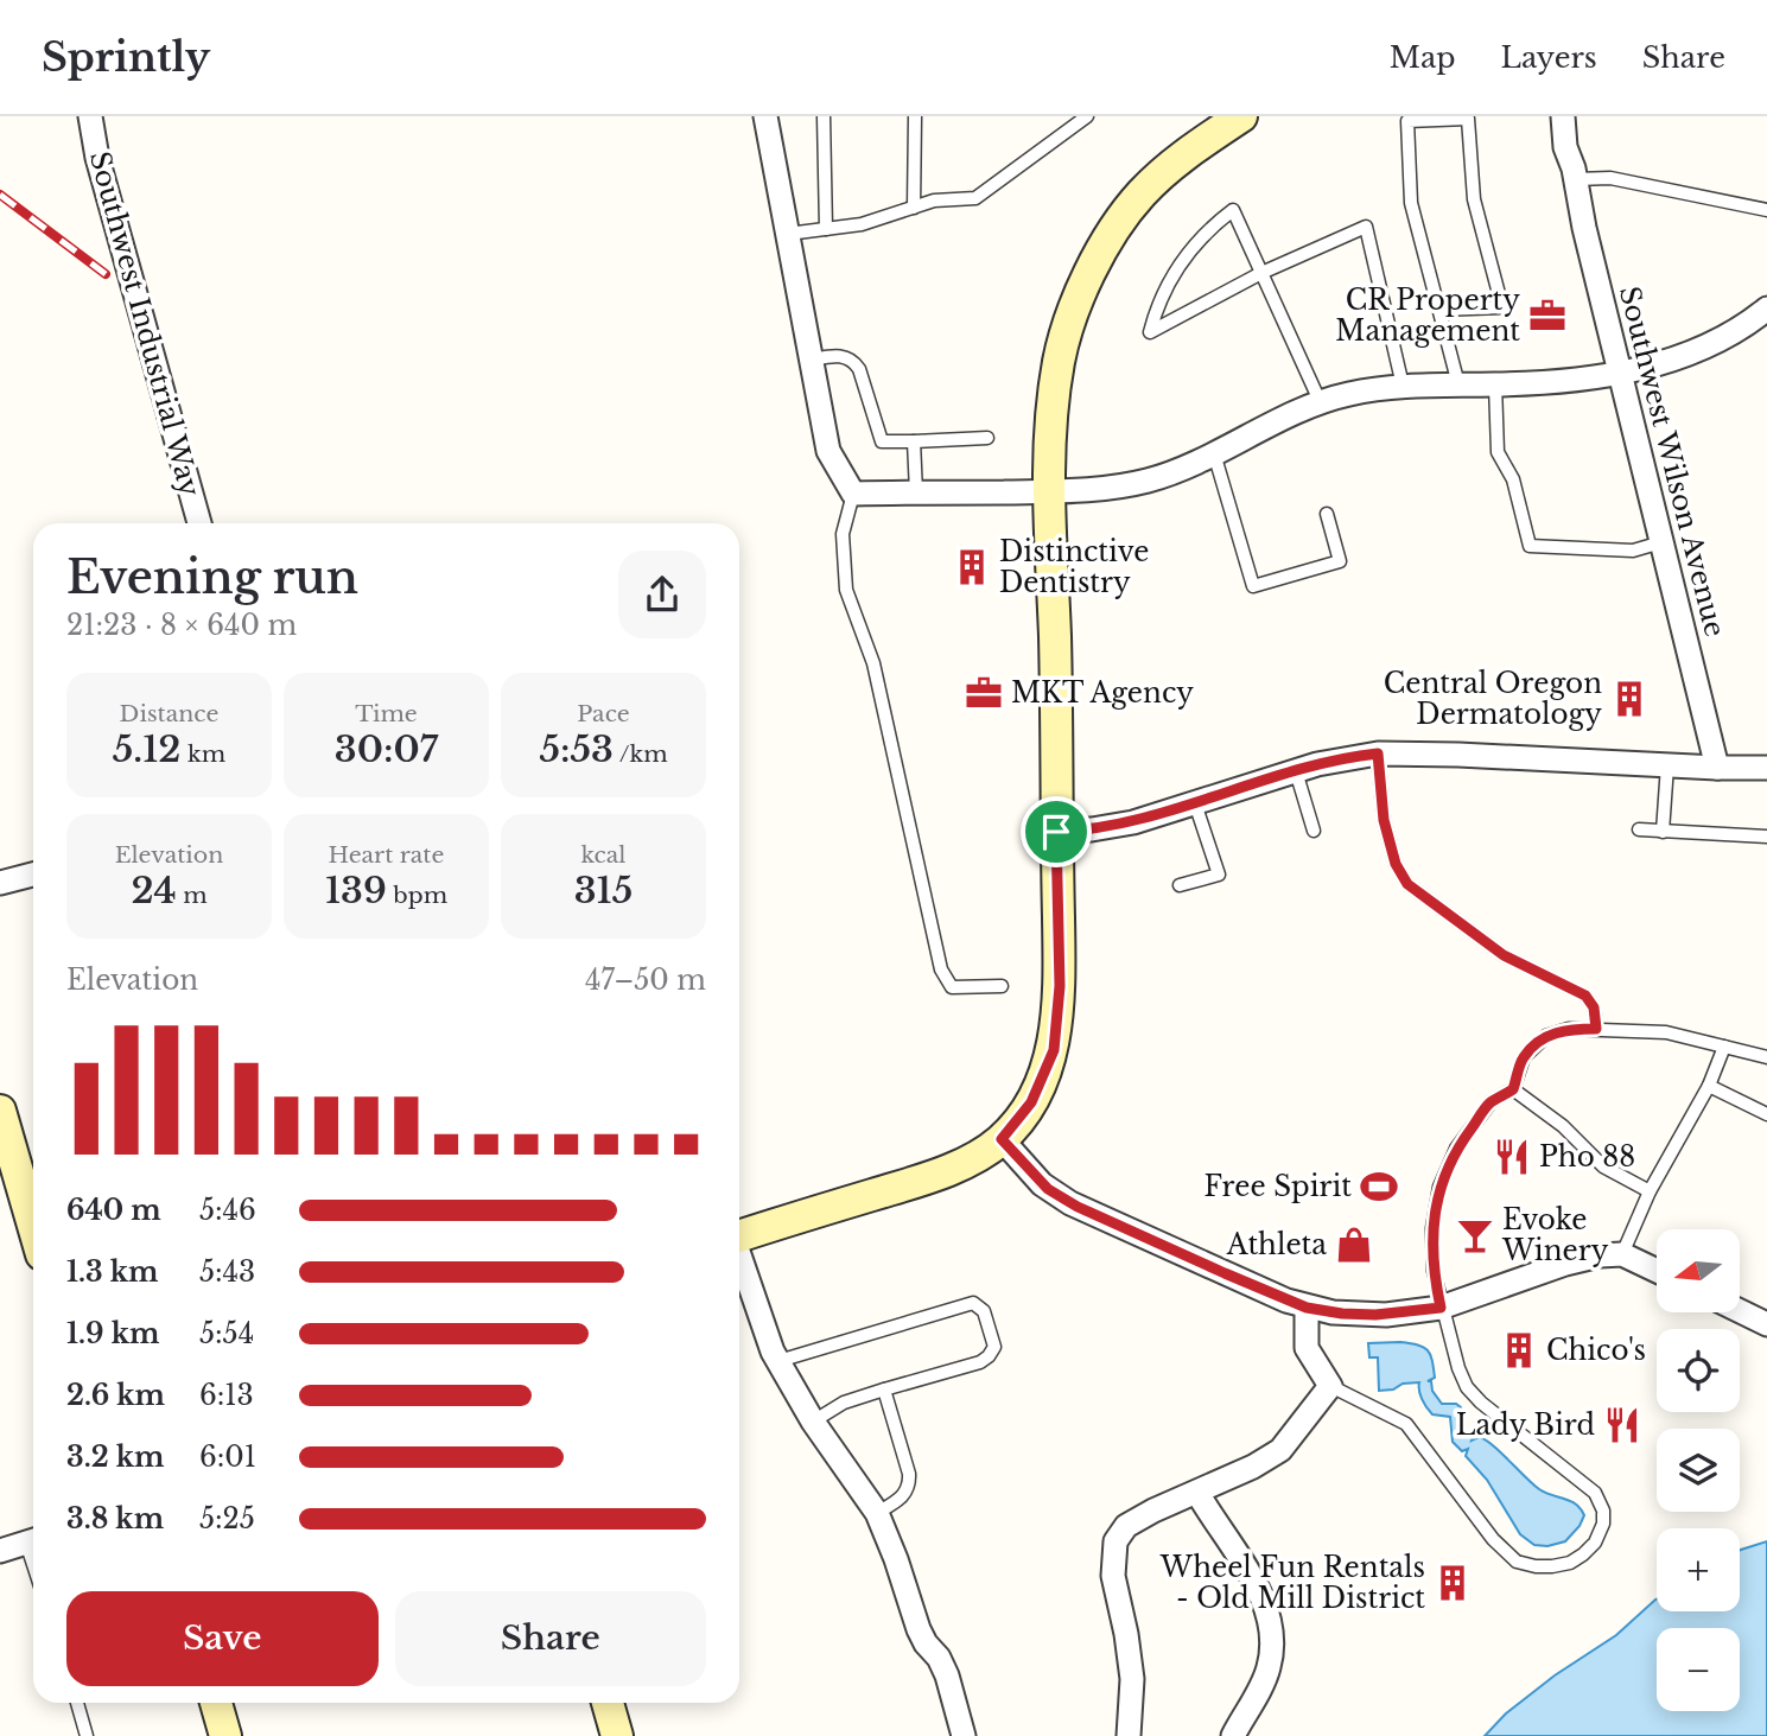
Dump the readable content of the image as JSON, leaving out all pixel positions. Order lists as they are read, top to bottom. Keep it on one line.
{"streets":{"street":["Southwest Industrial Way","Southwest Wilson Avenue"]},"places":{"office":["CR Property Management","MKT Agency"],"building":["Distinctive Dentistry","Central Oregon Dermatology","Chico's","Wheel Fun Rentals - Old Mill District"],"restaurant":["Pho 88","Lady Bird"],"sports":["Free Spirit"],"bar":["Evoke Winery"],"shop":["Athleta"]},"north":"left","page":{"header":"Sprintly","nav":["Map","Layers","Share"],"heading":["Evening run","21:23 · 8 × 640 m"],"stats":[["Distance","5.12 km"],["Time","30:07"],["Pace","5:53 /km"],["Elevation","24 m"],["Heart rate","139 bpm"],["kcal","315"]],"chart":["Elevation","47–50 m"],"list":[{"name":"640 m","note":"5:46"},{"name":"1.3 km","note":"5:43"},{"name":"1.9 km","note":"5:54"},{"name":"2.6 km","note":"6:13"},{"name":"3.2 km","note":"6:01"},{"name":"3.8 km","note":"5:25"}],"map_buttons":["+","−"],"buttons":["Save","Share"]}}
